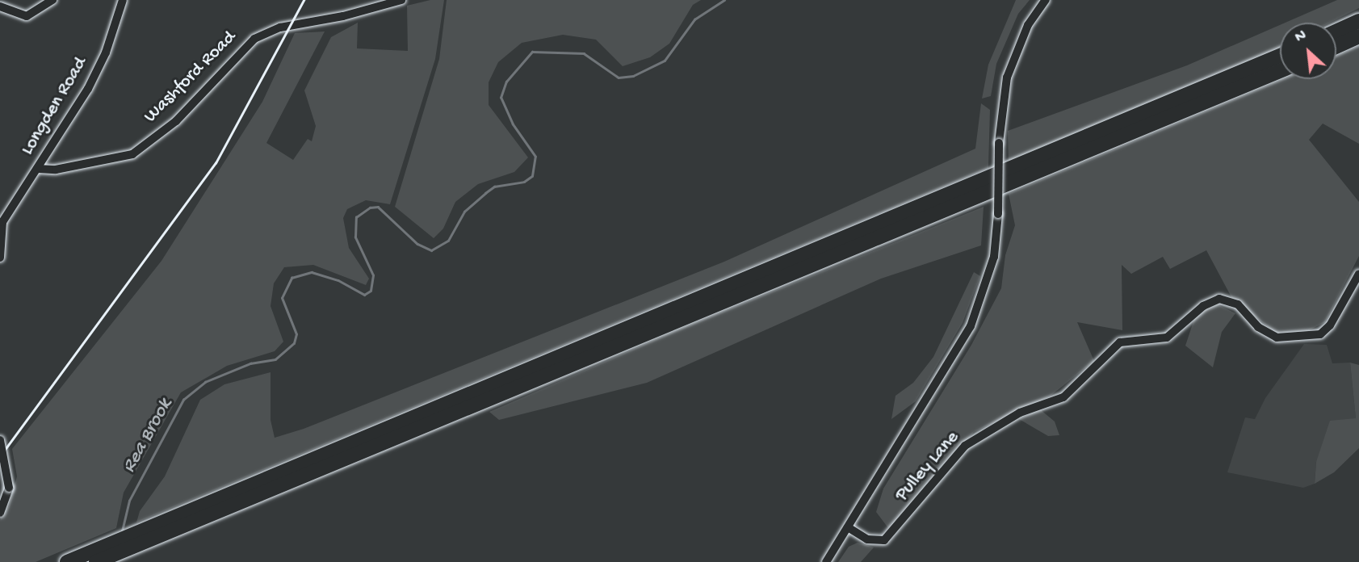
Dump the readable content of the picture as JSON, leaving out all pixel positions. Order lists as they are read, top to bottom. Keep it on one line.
{"streets":{"street":["Washford Road","Longden Road","Pulley Lane"]},"crossings":[["Washford Road","Longden Road"]],"water":["Rea Brook"],"north":"top left"}
